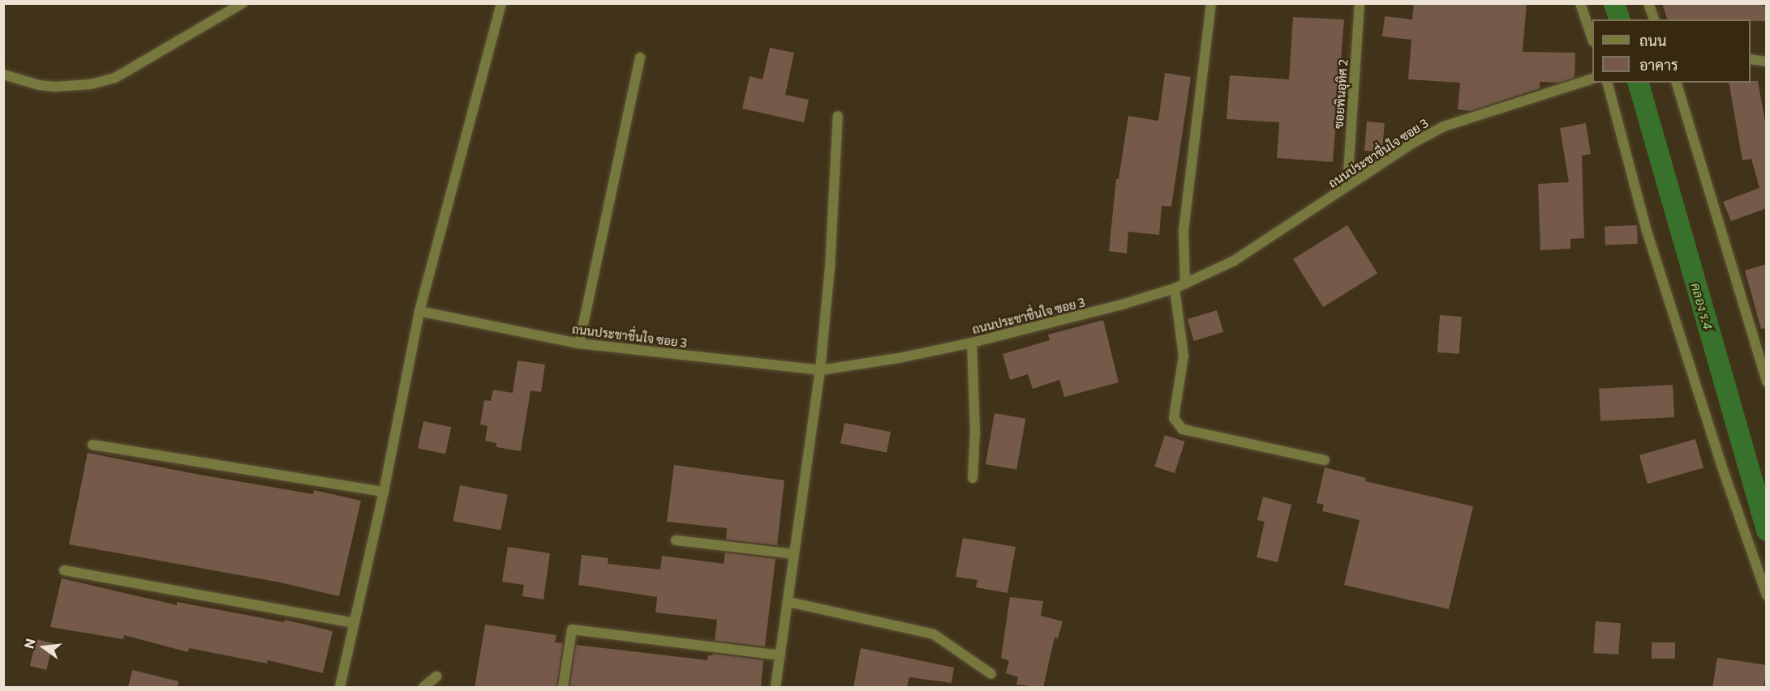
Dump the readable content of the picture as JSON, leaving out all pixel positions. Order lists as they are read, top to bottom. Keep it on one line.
{"streets":{"street":["ซอยพินอุทิศ 2","ถนนประชาชื่นใจ ซอย 3"]},"crossings":[["ซอยพินอุทิศ 2","ถนนประชาชื่นใจ ซอย 3"]],"water":["คลอง ร.4"],"legend":["ถนน","อาคาร"],"north":"left"}
